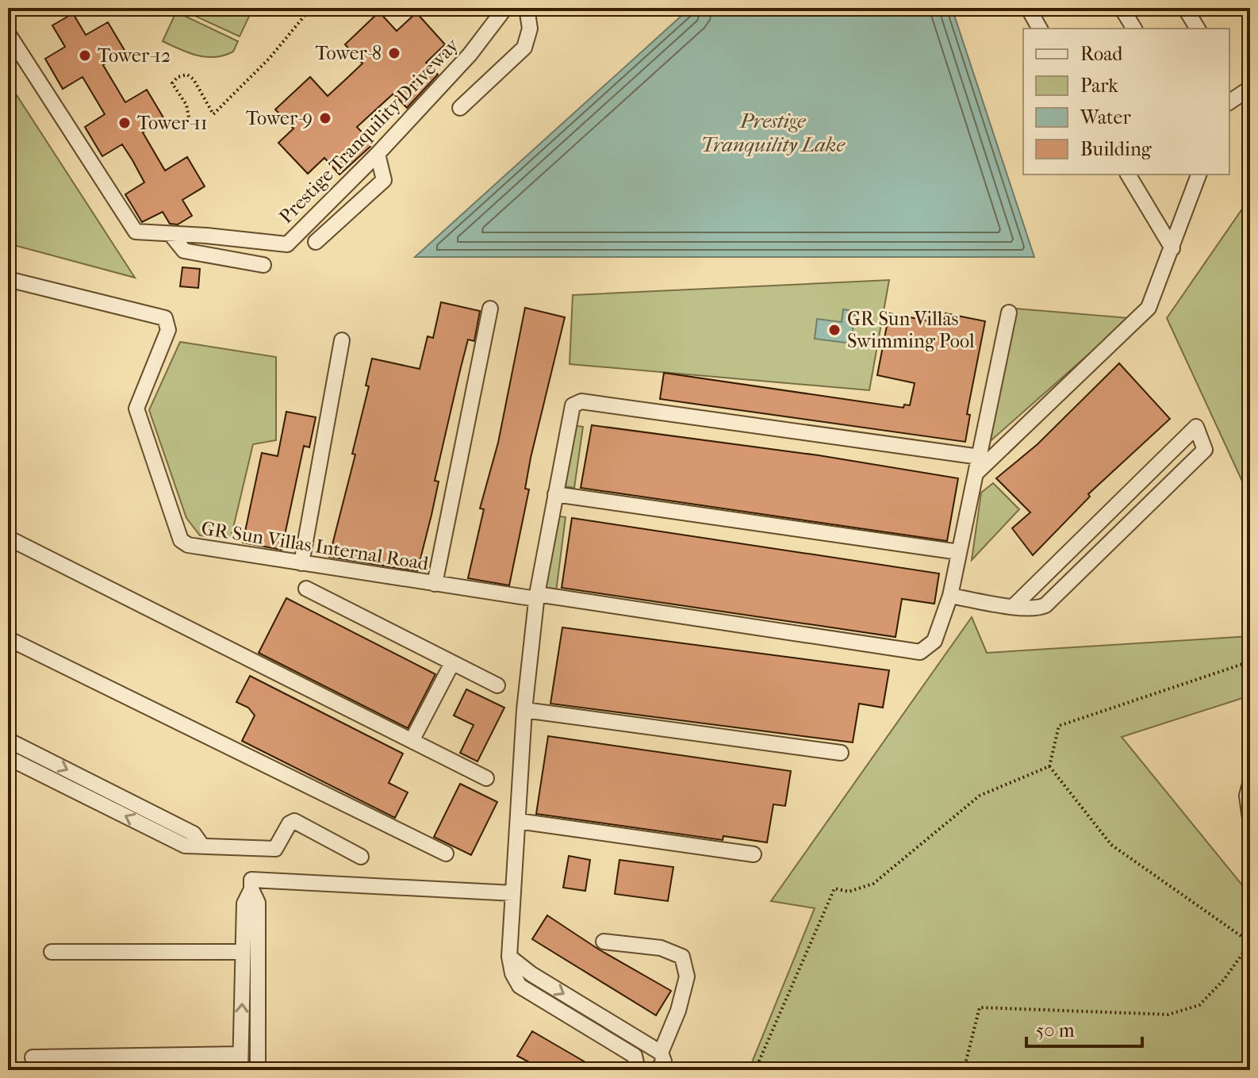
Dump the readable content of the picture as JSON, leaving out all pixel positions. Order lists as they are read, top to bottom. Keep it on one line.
{"streets":{"street":["Prestige Tranquility Driveway","GR Sun Villas Internal Road"]},"water":["Prestige Tranquility Lake"],"places":["Tower-8","Tower-12","Tower-9","Tower-11","GR Sun Villas Swimming Pool"],"legend":["Road","Park","Water","Building"],"scale_bar":"50 m"}
